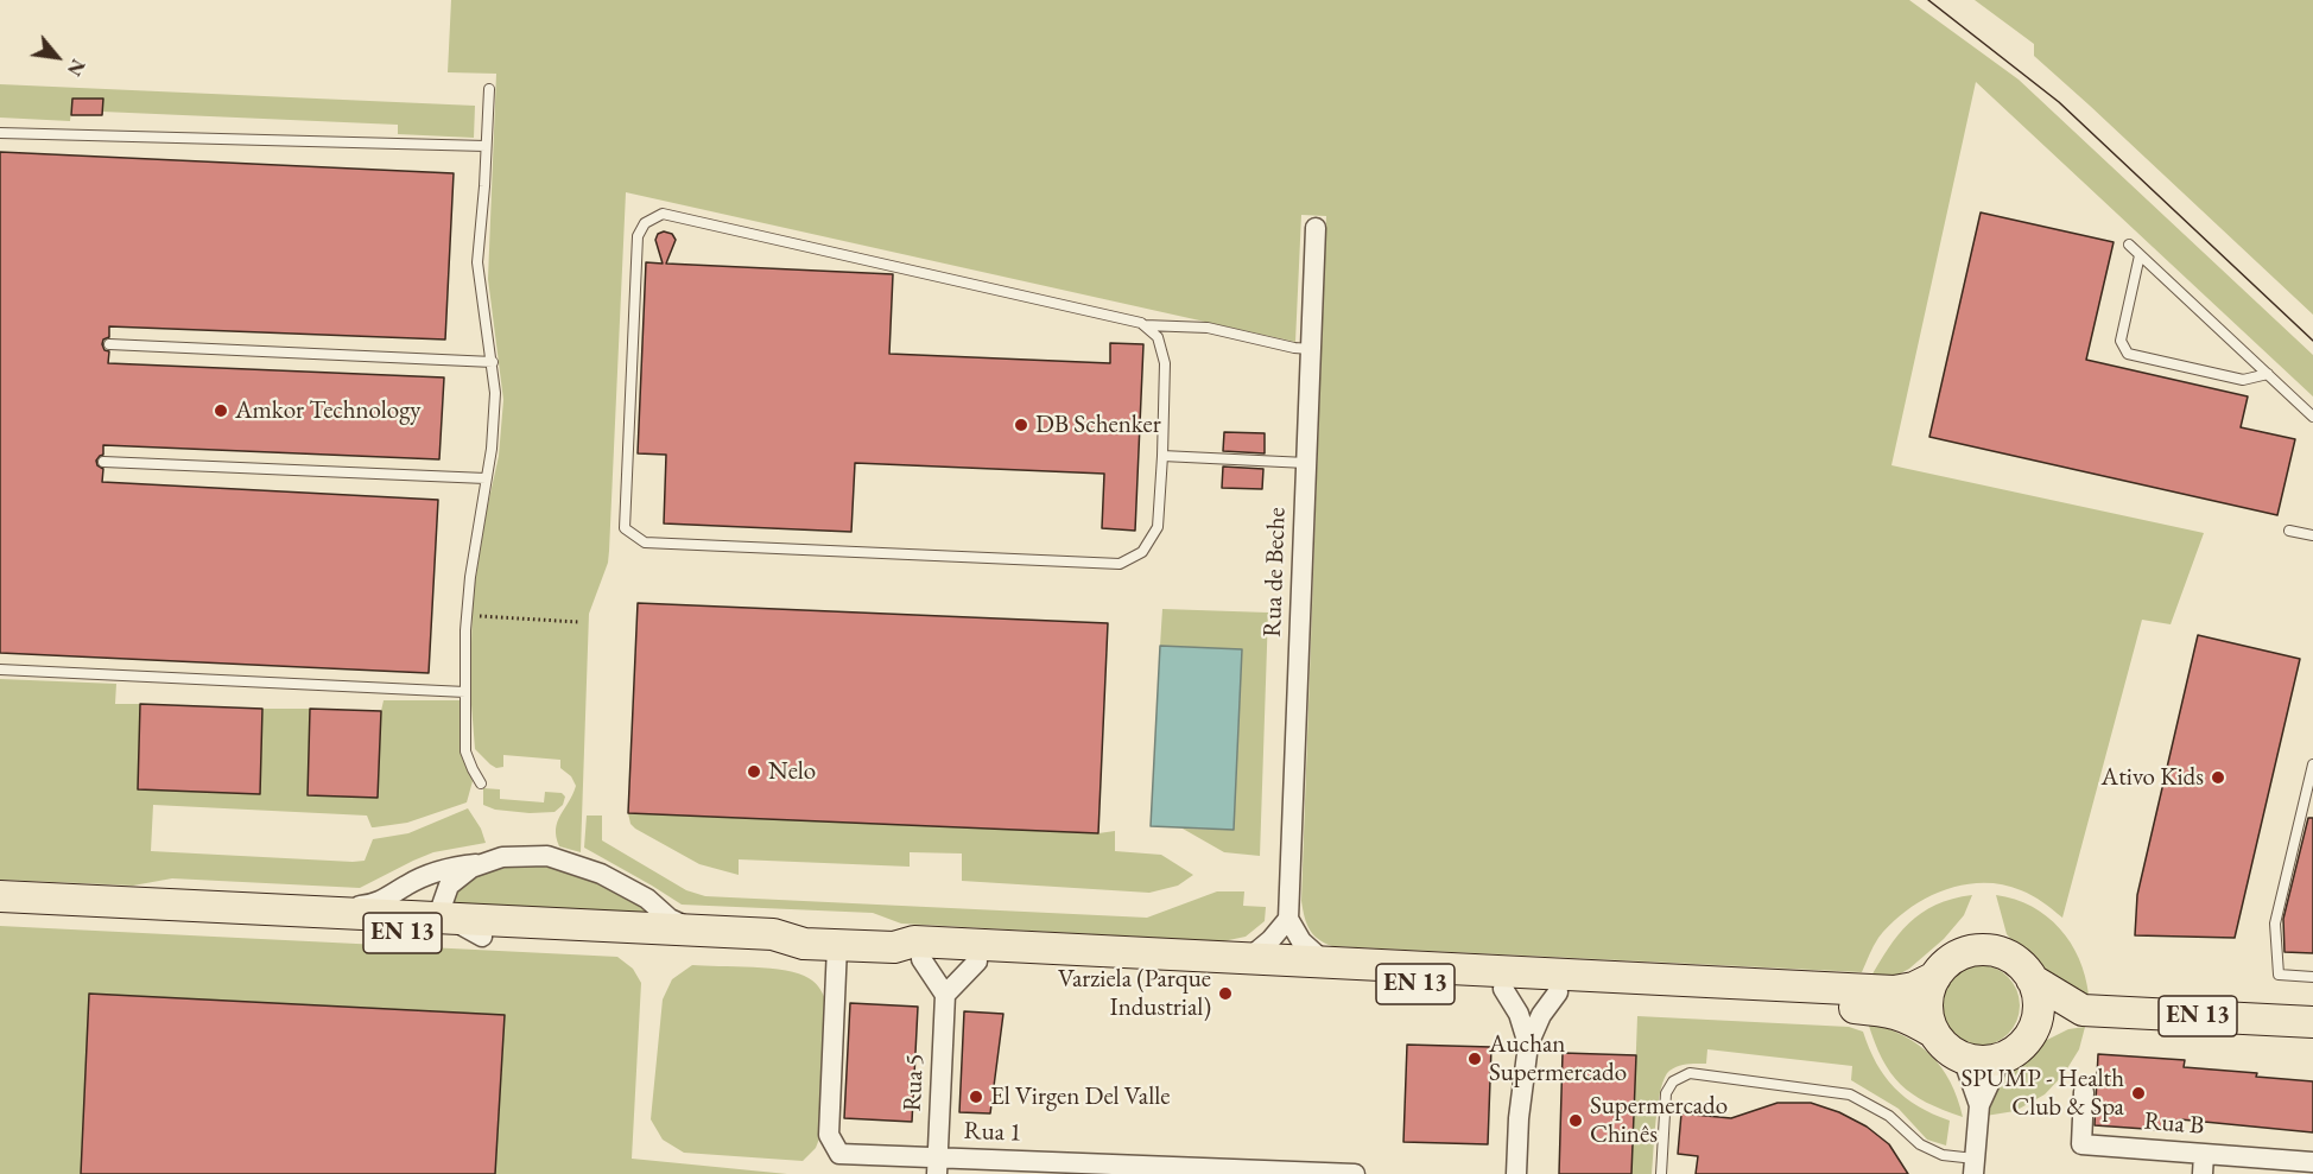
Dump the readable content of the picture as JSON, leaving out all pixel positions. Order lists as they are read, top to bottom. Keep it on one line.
{"streets":{"main road":["EN 13"],"street":["Rua de Beche","Rua 5","Rua B","Rua 1"]},"crossings":[["EN 13","Rua 1"],["Rua 5","Rua 1"]],"places":["Amkor Technology","DB Schenker","Nelo","Ativo Kids","Varziela (Parque Industrial)","Auchan Supermercado","SPUMP - Health Club & Spa","El Virgen Del Valle","Supermercado Chinês"],"north":"bottom right"}
